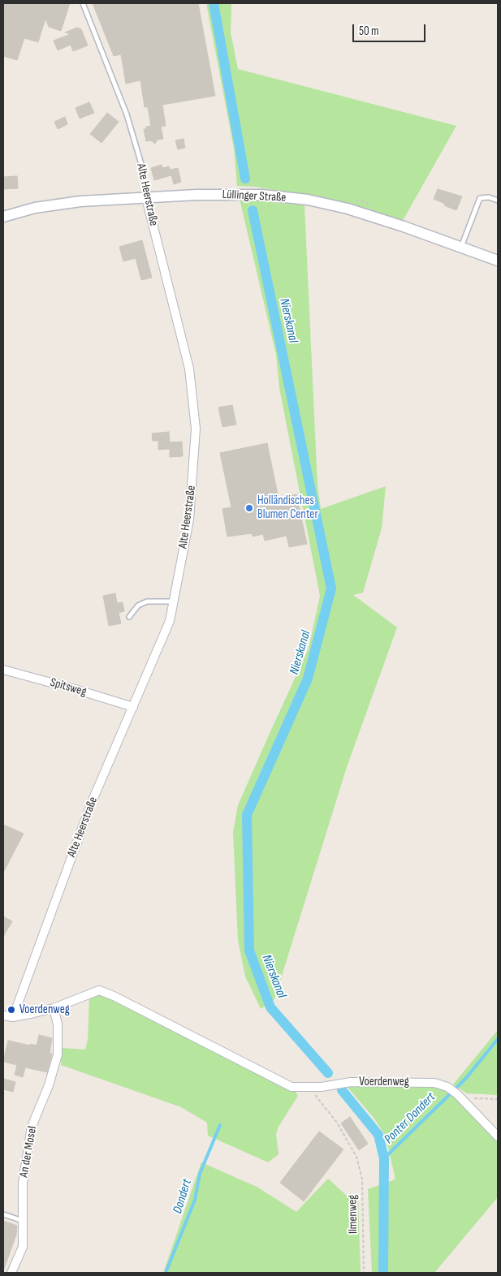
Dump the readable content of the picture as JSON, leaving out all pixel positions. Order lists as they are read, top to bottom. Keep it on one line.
{"streets":{"street":["Alte Heerstraße","Lüllinger Straße","Spitsweg","Voerdenweg","An der Mosel"],"path":["Ilmenweg"]},"crossings":[["Alte Heerstraße","Lüllinger Straße"],["Alte Heerstraße","Spitsweg"],["Alte Heerstraße","Voerdenweg"],["Voerdenweg","An der Mosel"],["Voerdenweg","Ilmenweg"]],"water":["Nierskanal","Ponter Dondert","Dondert"],"places":["Holländisches Blumen Center","Voerdenweg"],"scale_bar":"50 m"}
